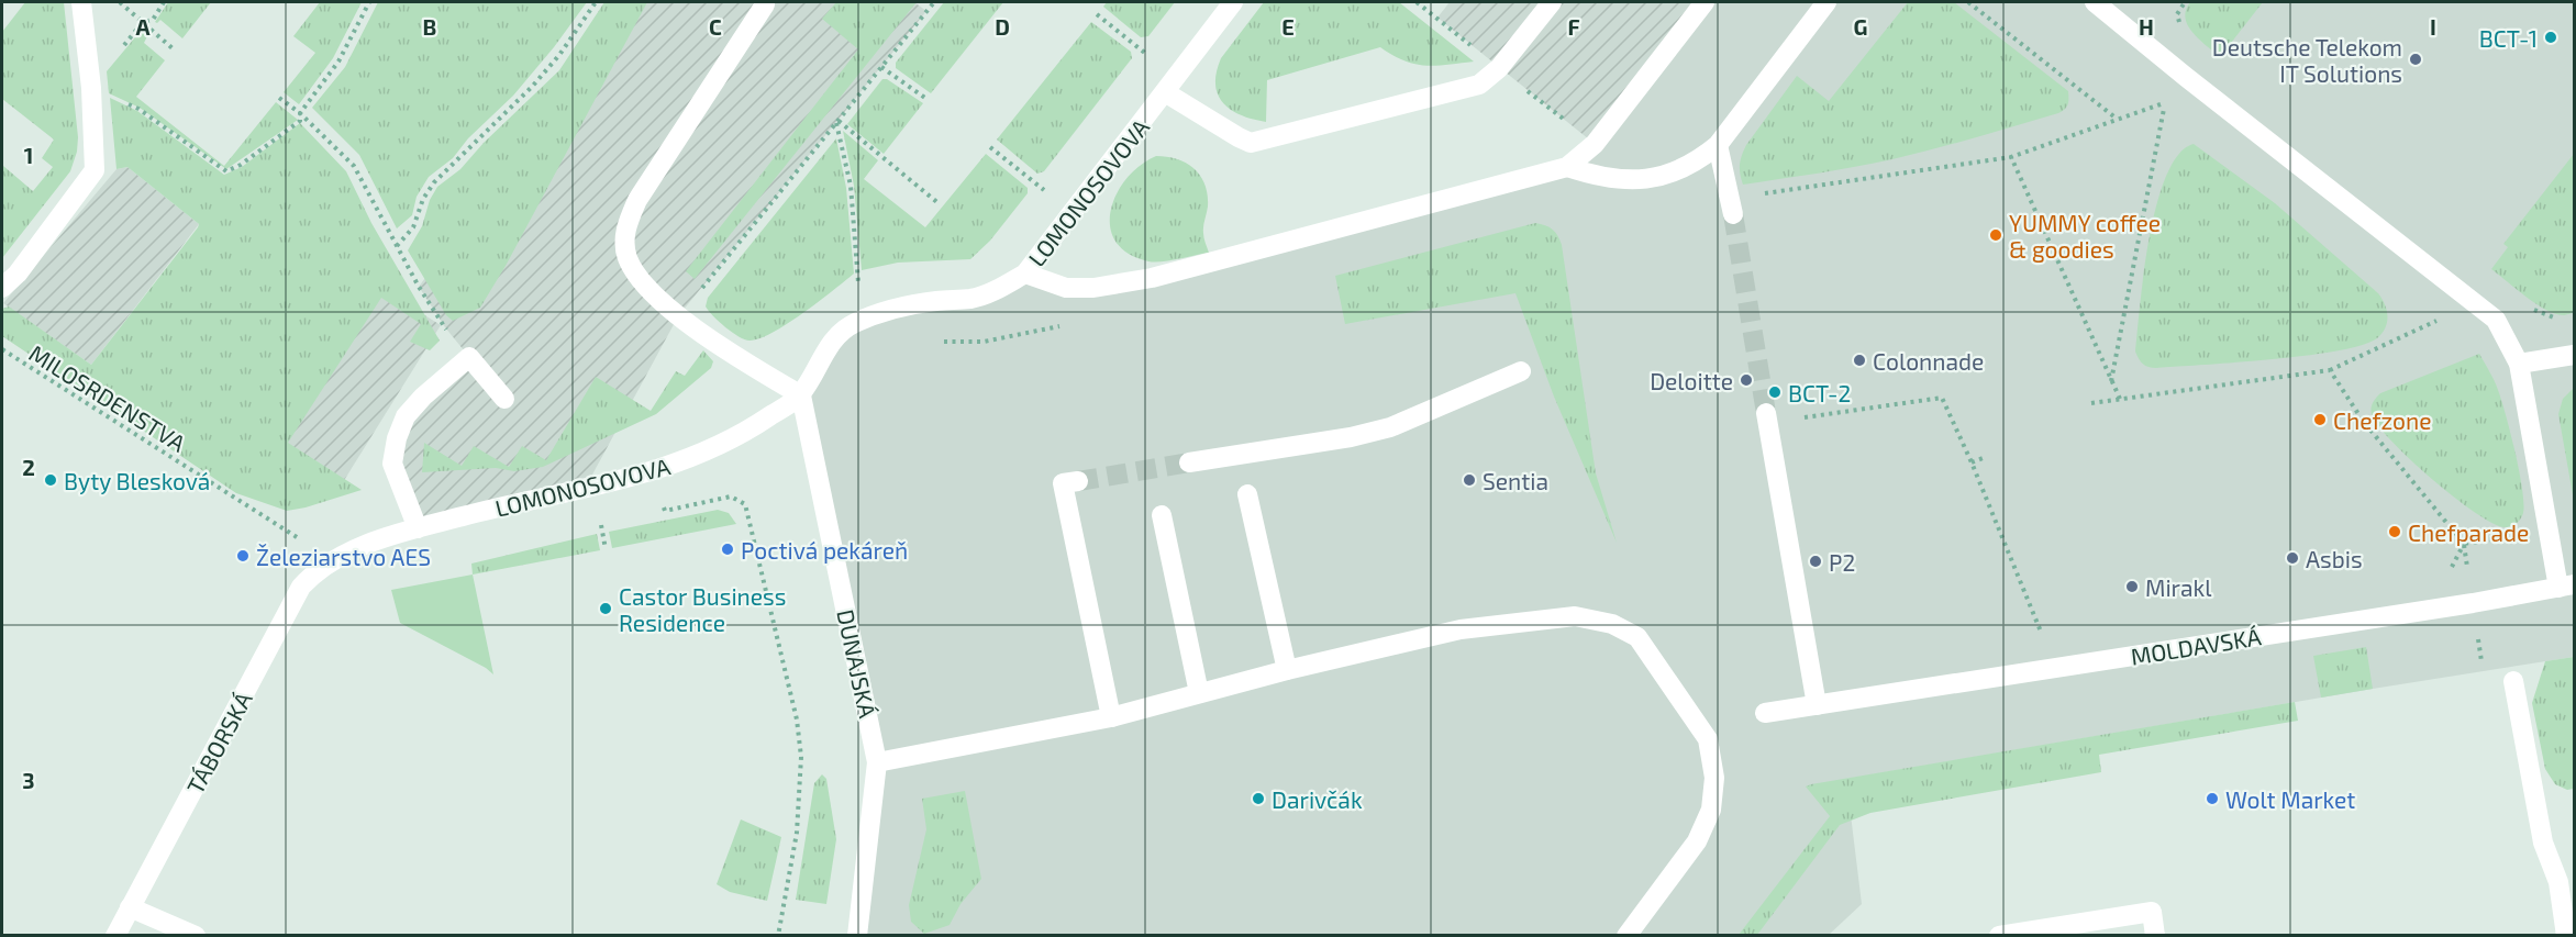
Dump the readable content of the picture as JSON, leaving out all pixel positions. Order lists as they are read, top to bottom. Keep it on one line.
{"streets":{"street":["LOMONOSOVOVA","MOLDAVSKÁ","DUNAJSKÁ","TÁBORSKÁ"],"path":["MILOSRDENSTVA"]},"crossings":[["LOMONOSOVOVA","DUNAJSKÁ"],["LOMONOSOVOVA","TÁBORSKÁ"]],"places":["BCT-1","Deutsche Telekom IT Solutions","YUMMY coffee & goodies","Colonnade","Deloitte","BCT-2","Chefzone","Byty Blesková","Sentia","Chefparade","Poctivá pekáreň","Železiarstvo AES","Asbis","P2","Mirakl","Castor Business Residence","Darivčák","Wolt Market"],"grid":{"columns":["A","B","C","D","E","F","G","H","I"],"rows":["1","2","3"]}}
